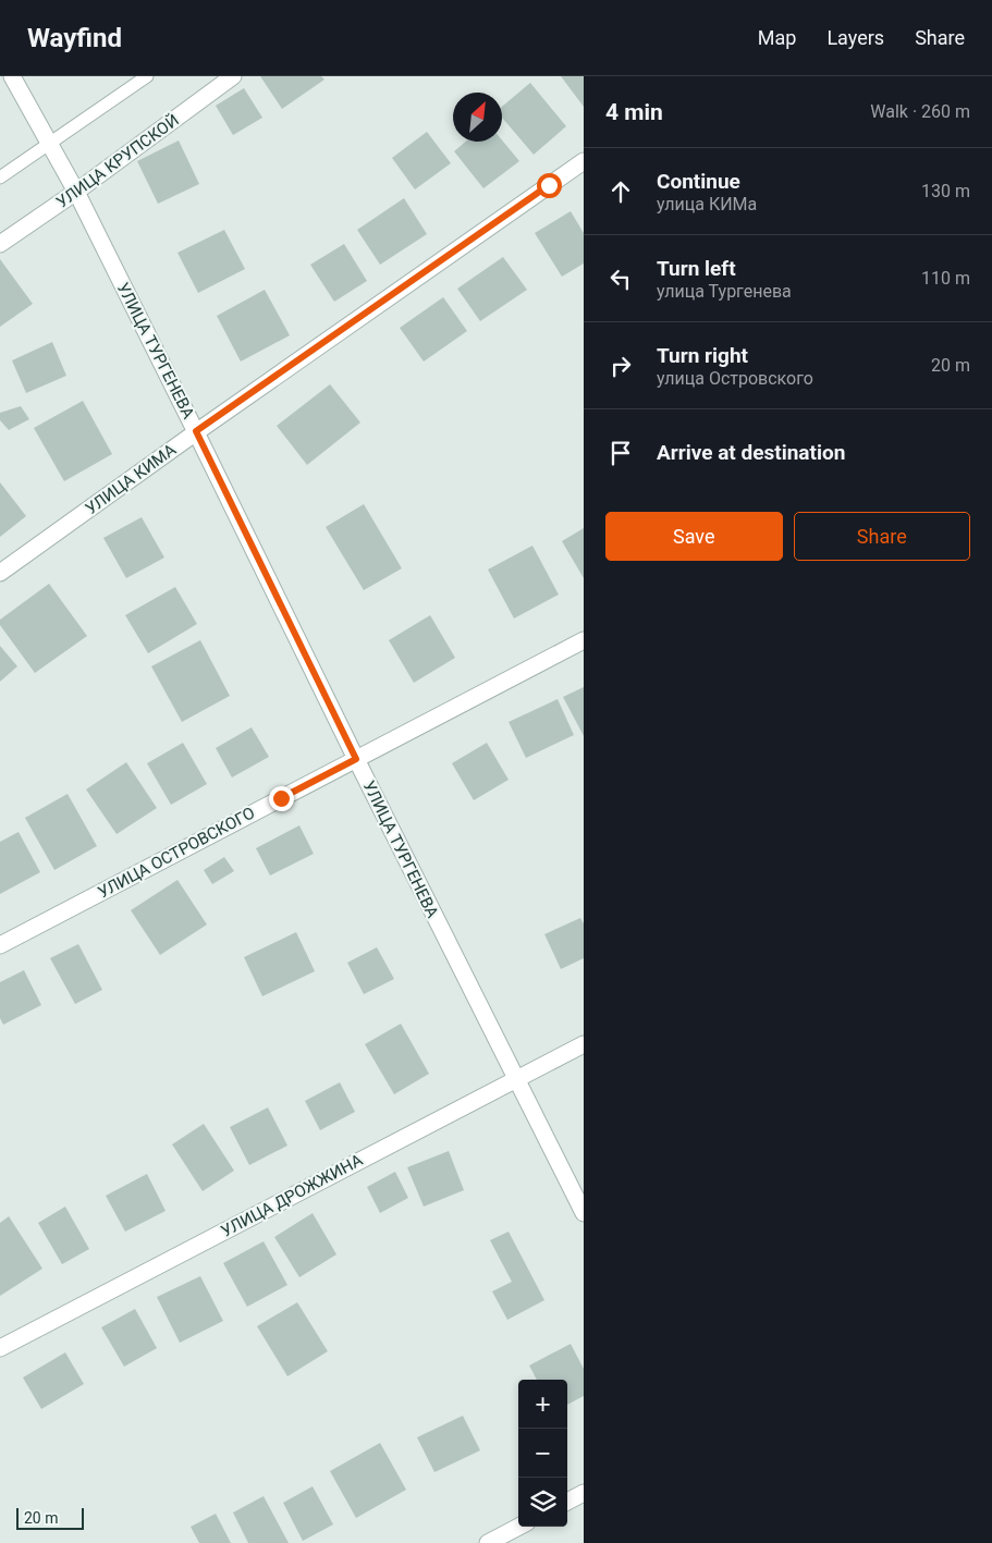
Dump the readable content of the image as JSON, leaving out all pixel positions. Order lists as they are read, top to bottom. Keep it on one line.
{"streets":{"street":["УЛИЦА КРУПСКОЙ","УЛИЦА ТУРГЕНЕВА","УЛИЦА КИМА","УЛИЦА ОСТРОВСКОГО","УЛИЦА ДРОЖЖИНА"]},"crossings":[["УЛИЦА КРУПСКОЙ","УЛИЦА ТУРГЕНЕВА"],["УЛИЦА ТУРГЕНЕВА","УЛИЦА КИМА"],["УЛИЦА ТУРГЕНЕВА","УЛИЦА ОСТРОВСКОГО"],["УЛИЦА ТУРГЕНЕВА","УЛИЦА ДРОЖЖИНА"]],"scale_bar":"20 m","north":"top right","page":{"header":"Wayfind","nav":["Map","Layers","Share"],"heading":["4 min","Walk · 260 m"],"list":[["Continue","улица КИМа","130 m"],["Turn left","улица Тургенева","110 m"],["Turn right","улица Островского","20 m"],"Arrive at destination"],"buttons":["Save","Share"],"map_buttons":["+","−"],"scale":"20 m"}}
